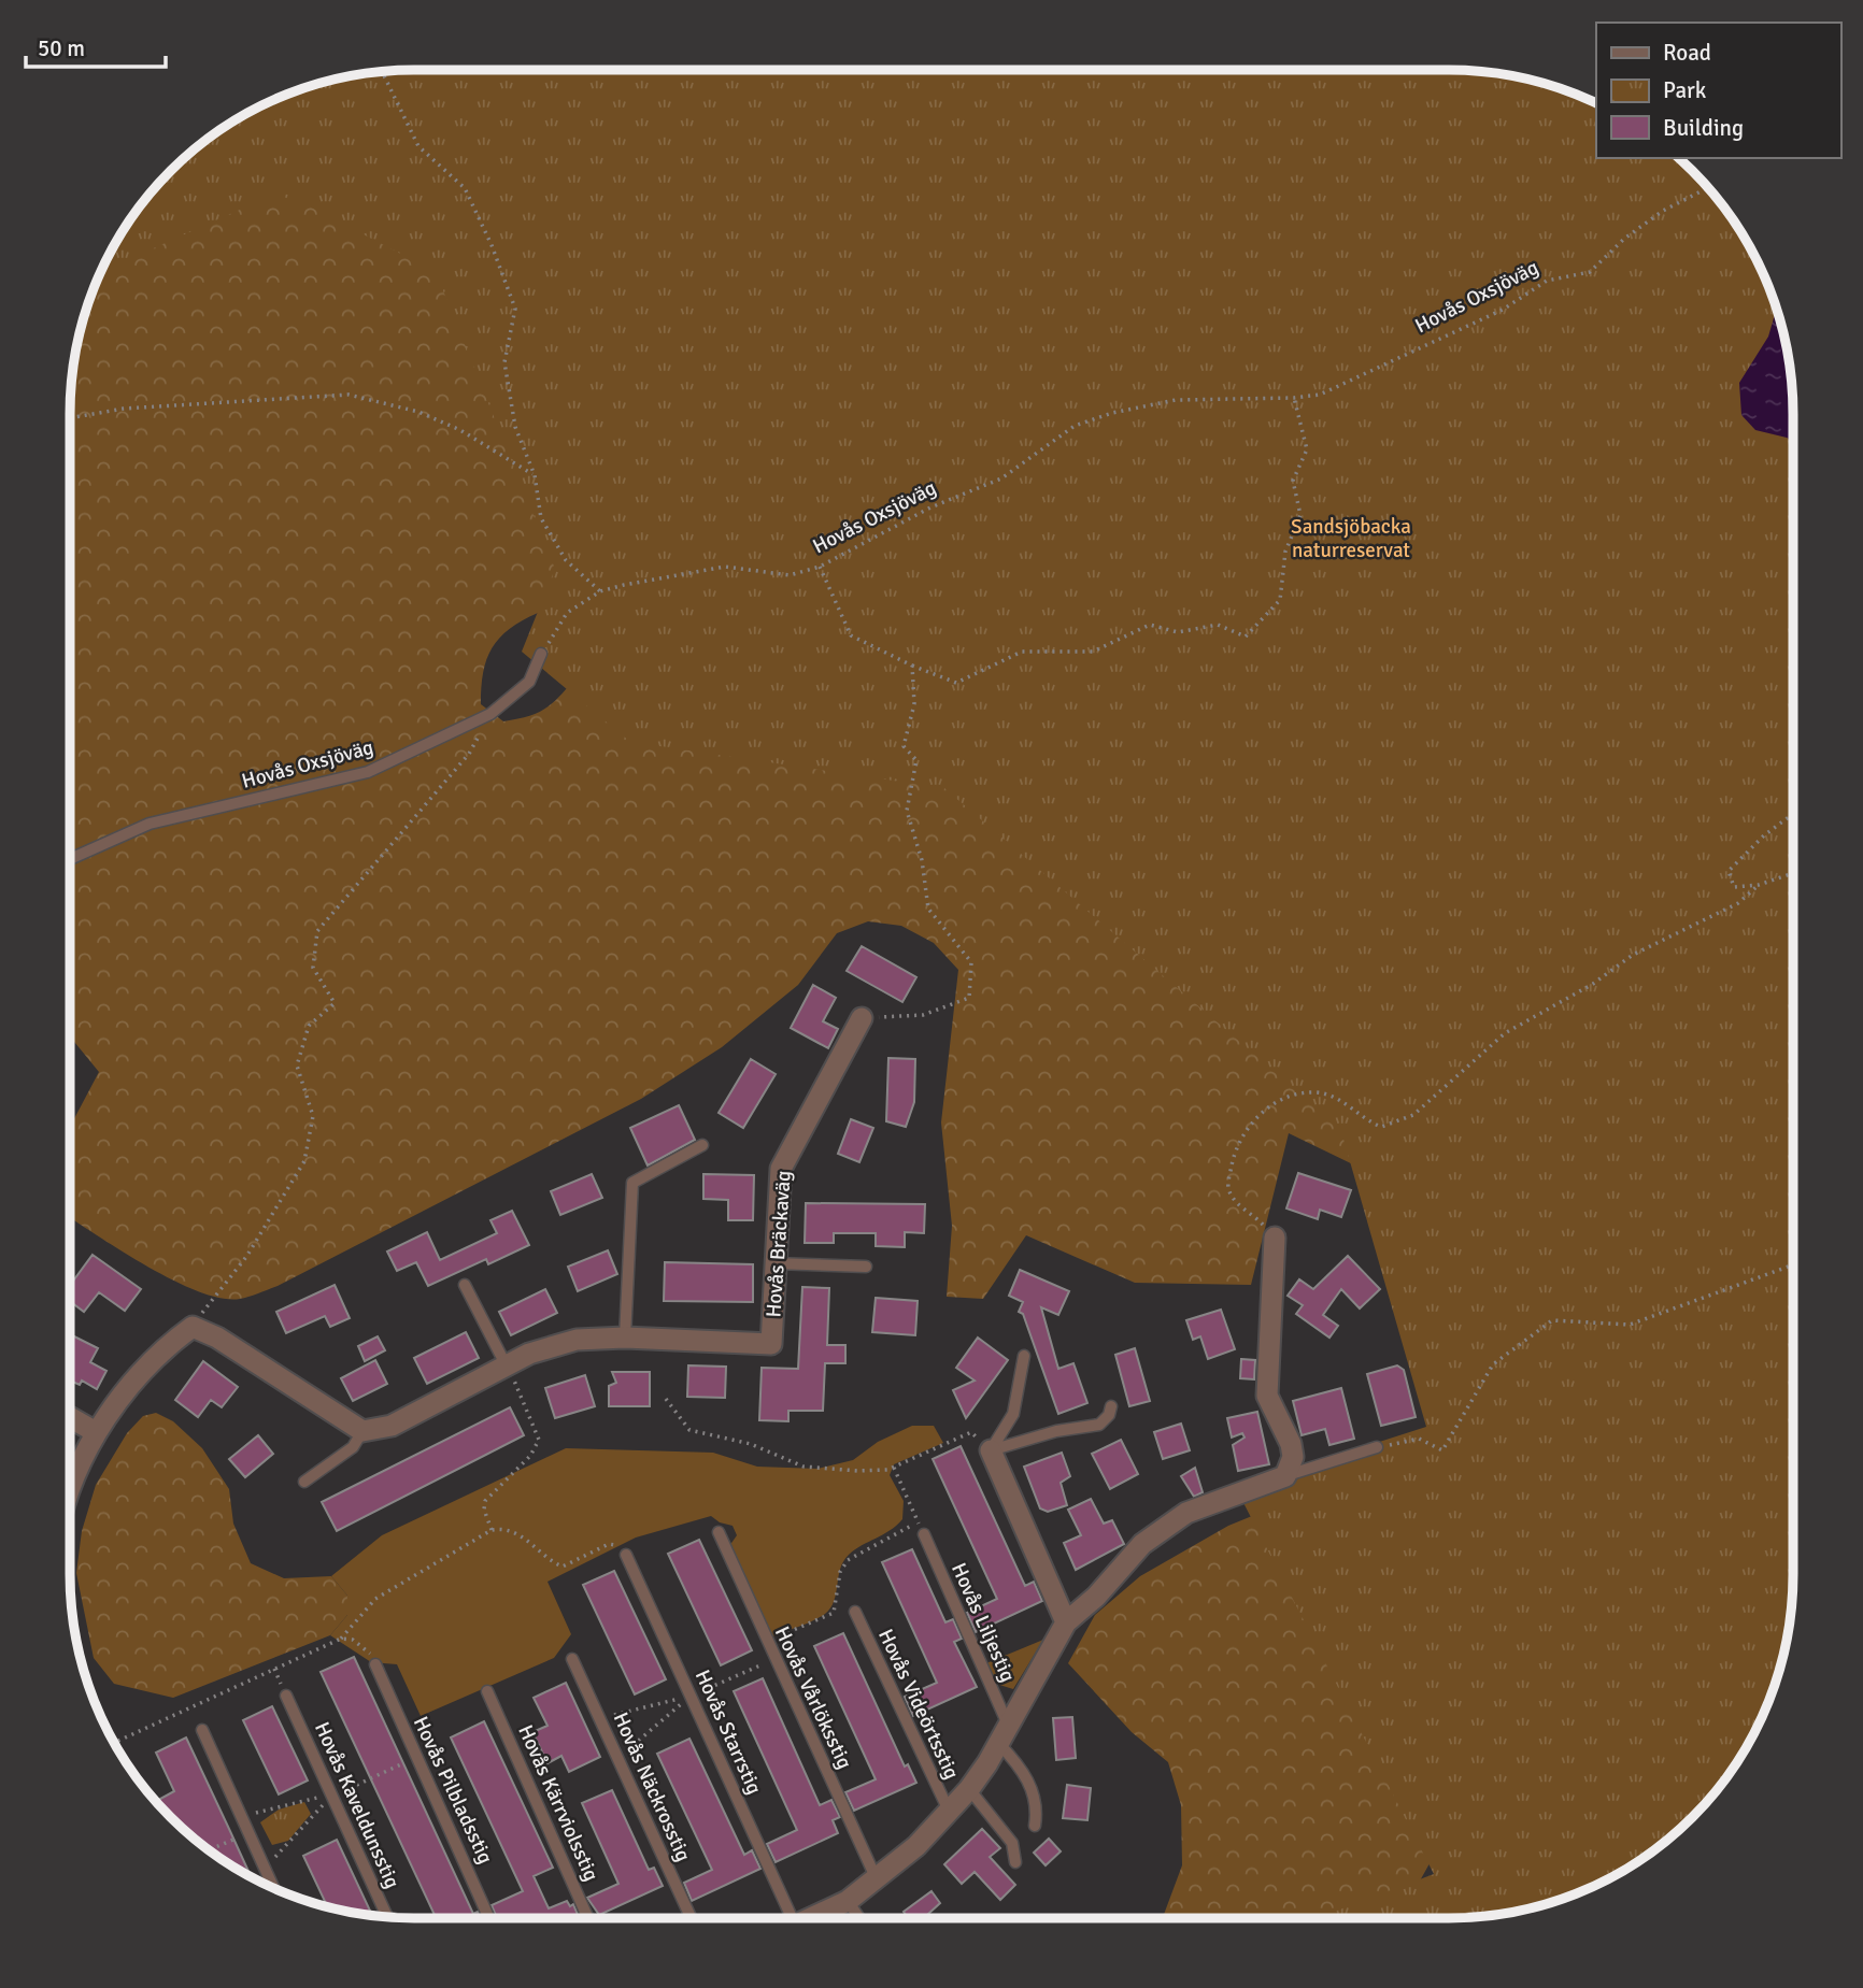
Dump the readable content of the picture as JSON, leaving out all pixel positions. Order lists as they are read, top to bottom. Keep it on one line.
{"streets":{"street":["Hovås Bräckaväg"],"lane":["Hovås Oxsjöväg","Hovås Liljestig","Hovås Vårlöksstig","Hovås Videörtsstig","Hovås Starrstig","Hovås Näckrosstig","Hovås Pilbladsstig","Hovås Kärrviolsstig","Hovås Kaveldunsstig"]},"parks":["Sandsjöbacka naturreservat"],"legend":["Road","Park","Building"],"scale_bar":"50 m"}
